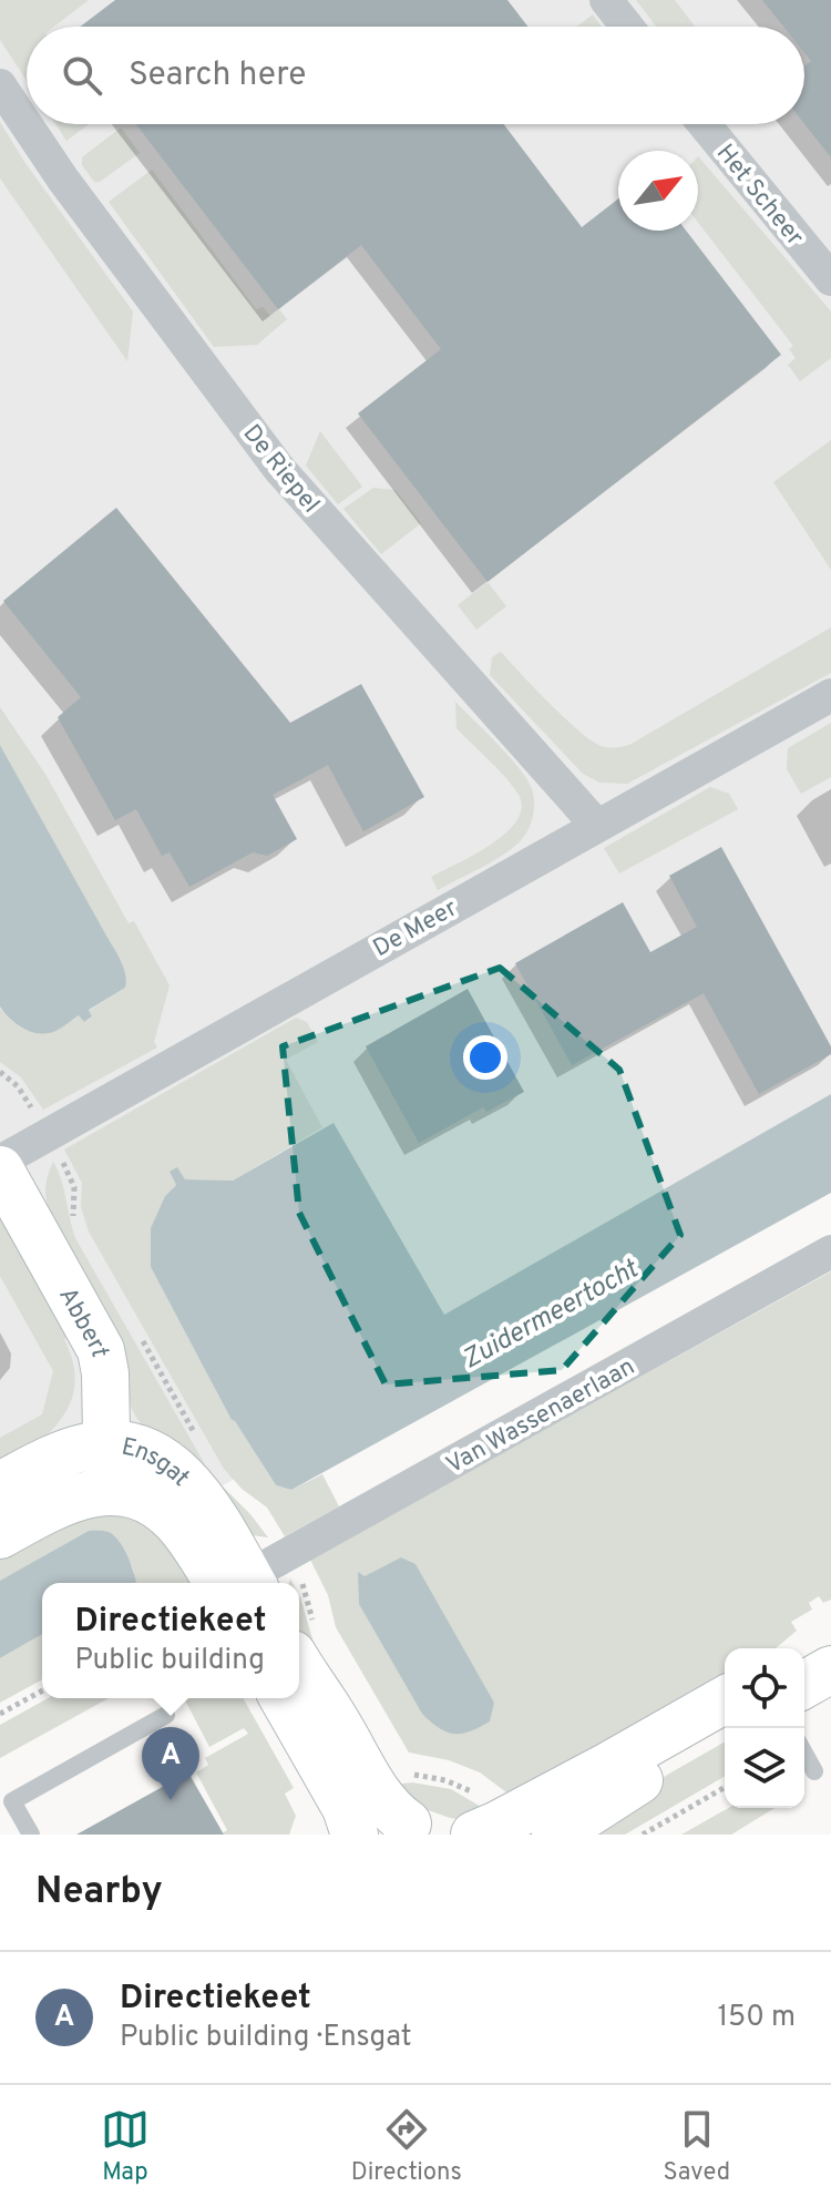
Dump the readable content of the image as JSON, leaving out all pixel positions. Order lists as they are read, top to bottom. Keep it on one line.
{"streets":{"main road":["Abbert","Ensgat"],"street":["Het Scheer","De Riepel","De Meer","Van Wassenaerlaan"]},"crossings":[["De Riepel","De Meer"],["Abbert","Ensgat"]],"water":["Zuidermeertocht"],"north":"top right","page":{"search":"Search here","popup":["Directiekeet","Public building"],"pins":"A","heading":"Nearby","list":[{"mark":"A","name":"Directiekeet","note":"Public building · Ensgat","value":"150 m"}],"nav":["Map","Directions","Saved"]}}
